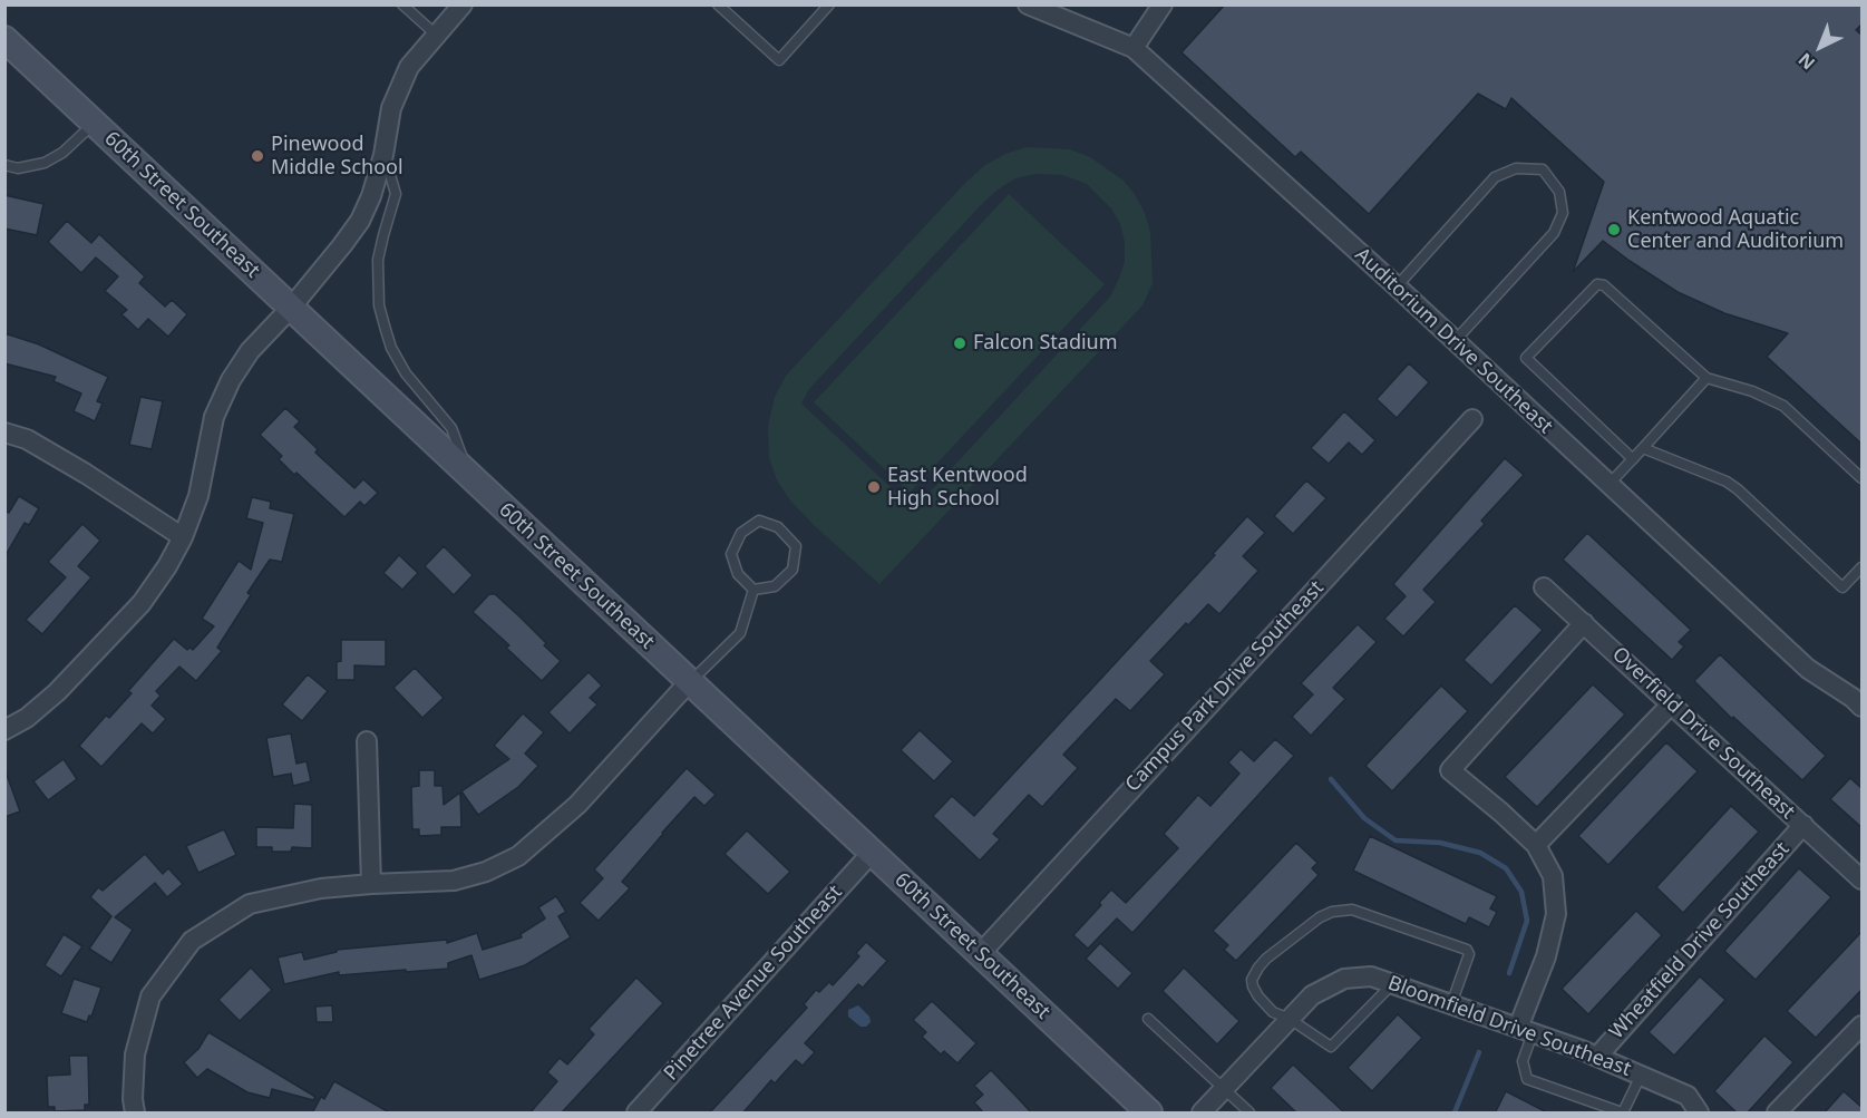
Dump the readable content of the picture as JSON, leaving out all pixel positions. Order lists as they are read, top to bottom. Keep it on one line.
{"streets":{"main road":["60th Street Southeast"],"street":["Auditorium Drive Southeast","Campus Park Drive Southeast","Overfield Drive Southeast","Wheatfield Drive Southeast","Pinetree Avenue Southeast","Bloomfield Drive Southeast"]},"crossings":[["60th Street Southeast","Campus Park Drive Southeast"],["60th Street Southeast","Pinetree Avenue Southeast"],["Overfield Drive Southeast","Wheatfield Drive Southeast"],["Wheatfield Drive Southeast","Bloomfield Drive Southeast"]],"places":["Pinewood Middle School","Kentwood Aquatic Center and Auditorium","Falcon Stadium","East Kentwood High School"],"north":"bottom left"}
